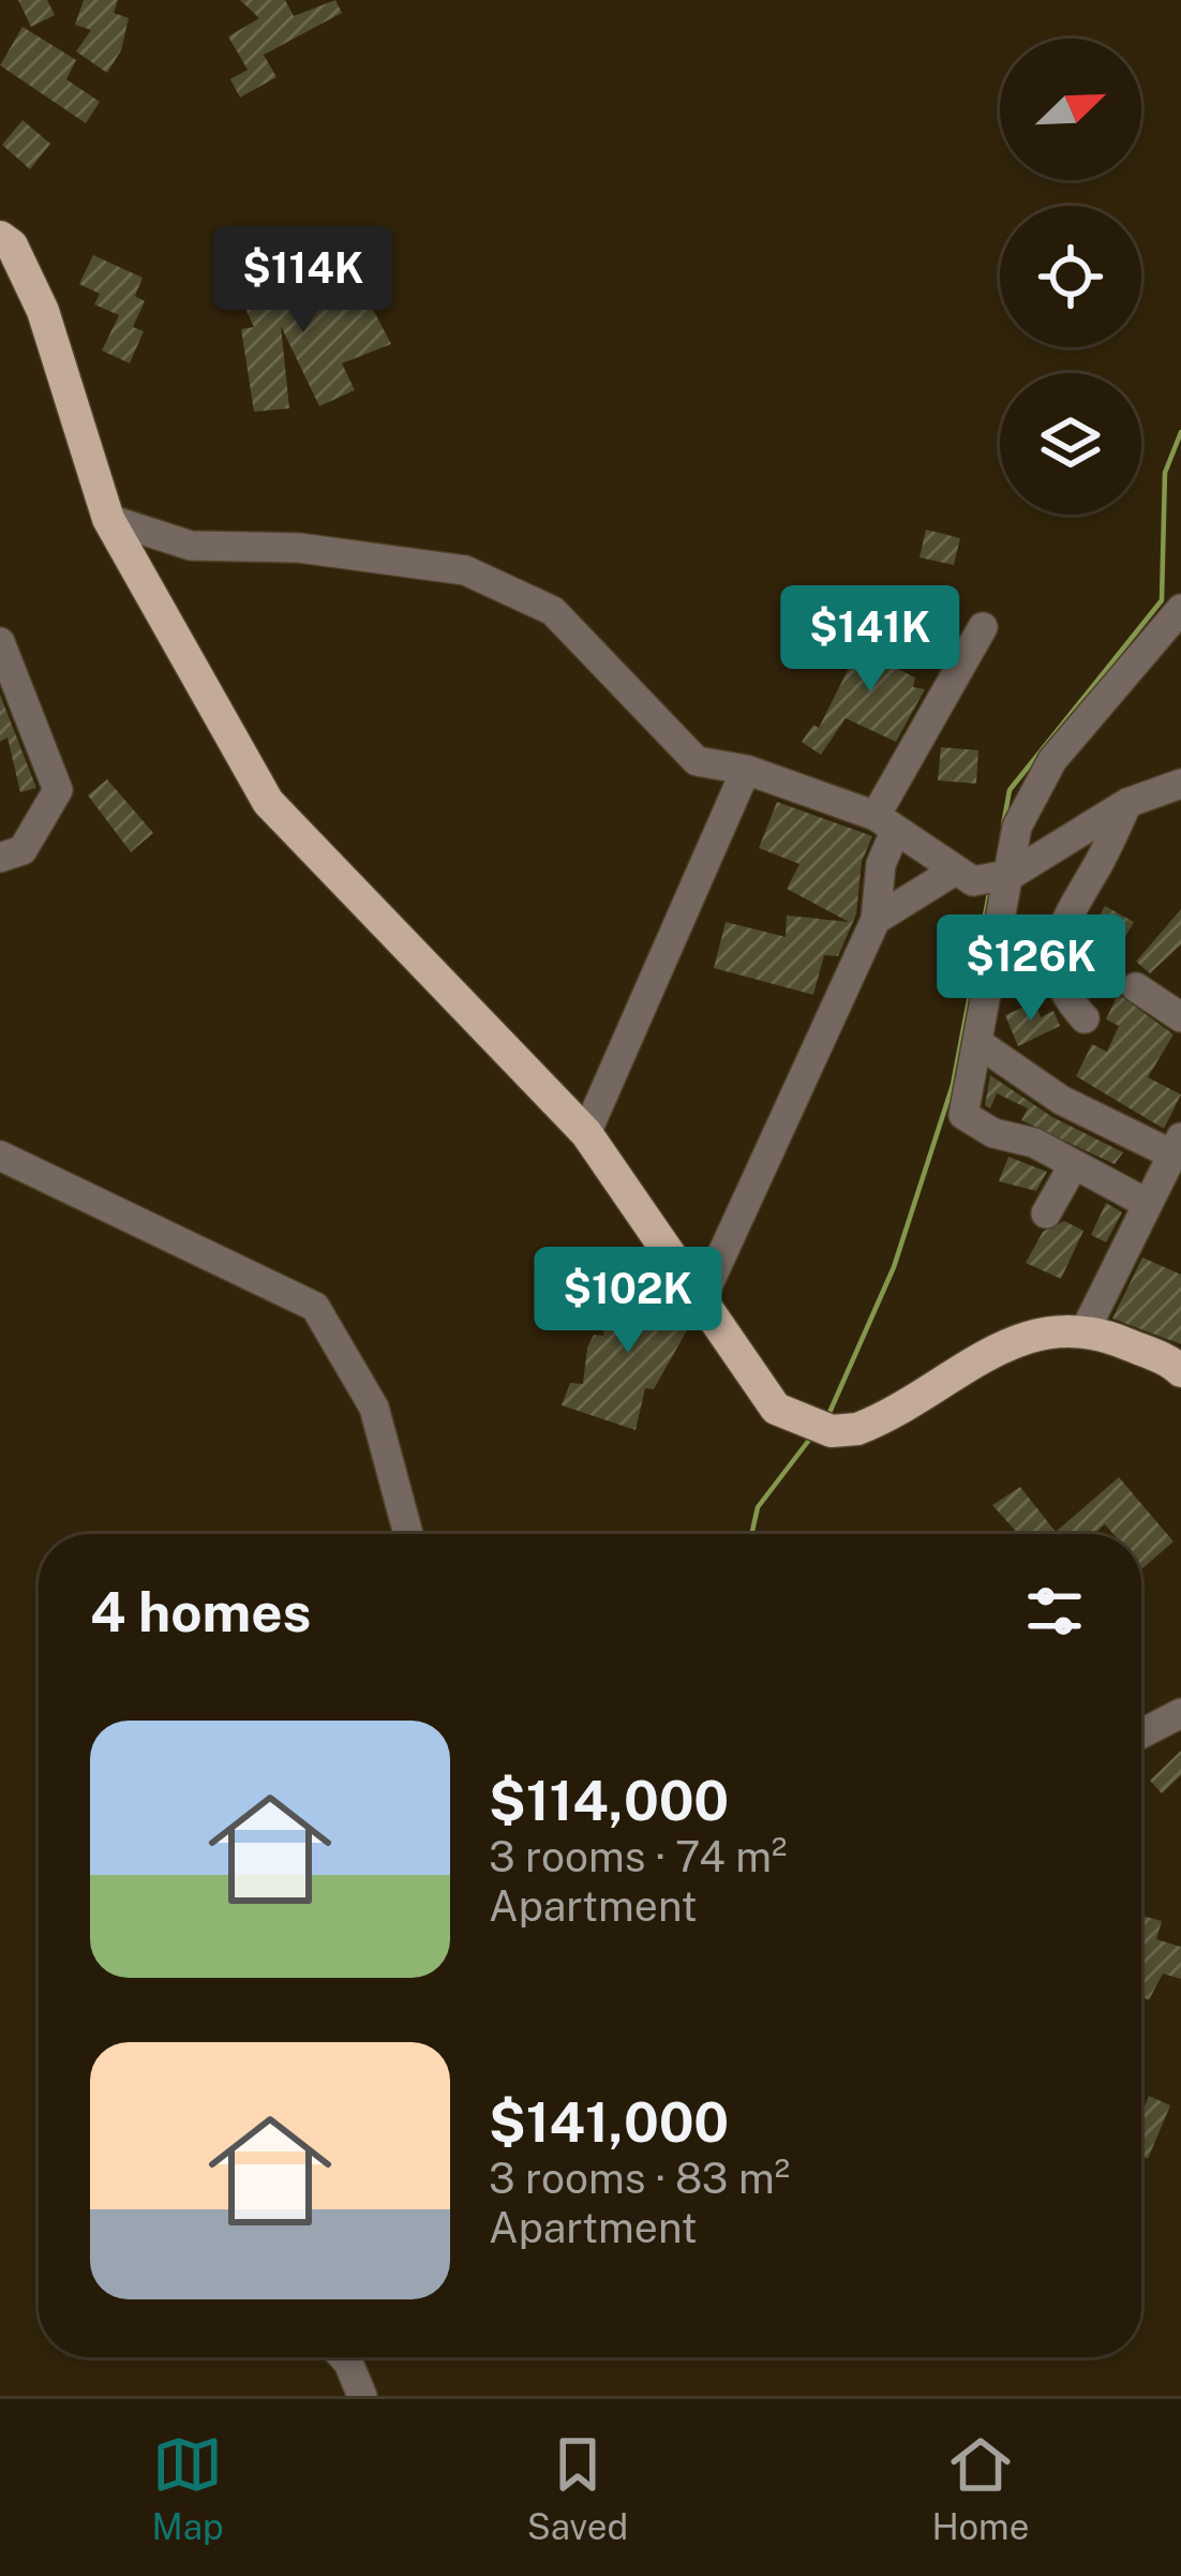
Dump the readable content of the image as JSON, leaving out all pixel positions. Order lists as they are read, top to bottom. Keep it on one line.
{"north":"top right","page":{"price":["$114K","$141K","$126K","$102K"],"heading":"4 homes","list":[{"name":"$114,000","note":"3 rooms · 74 m² · Apartment"},{"name":"$141,000","note":"3 rooms · 83 m² · Apartment"}],"tabs":["Map","Saved","Home"]}}
